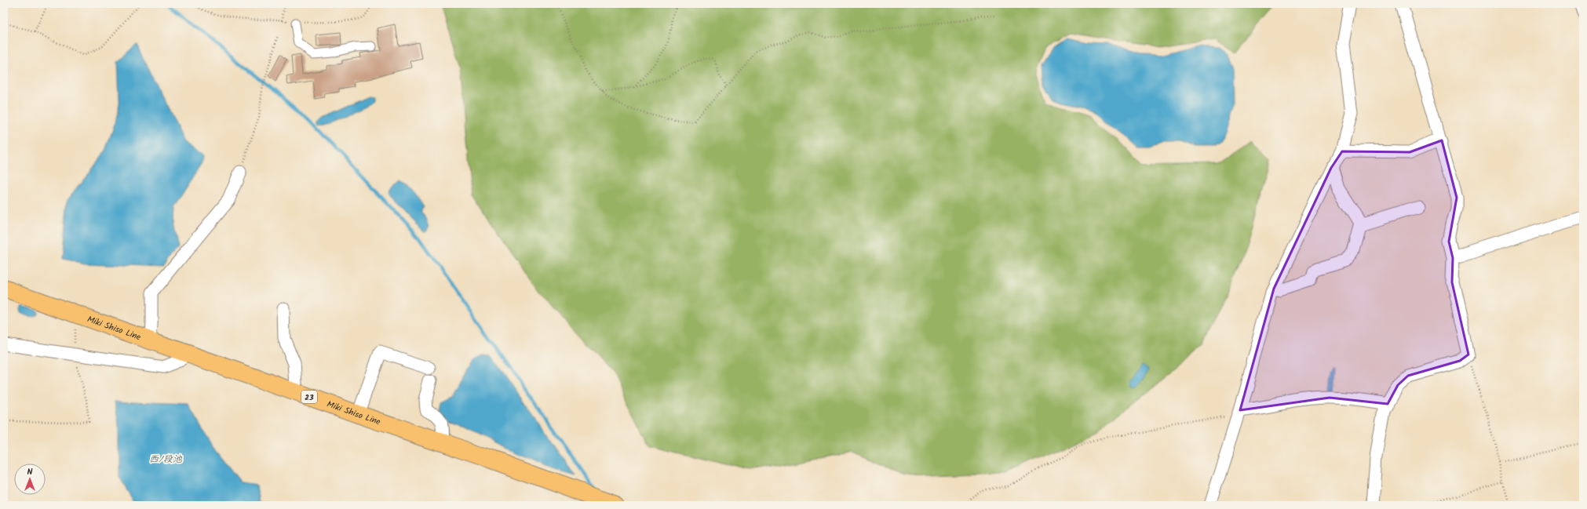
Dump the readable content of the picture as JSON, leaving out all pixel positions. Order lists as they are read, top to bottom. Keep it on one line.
{"streets":{"main road":["Miki Shiso Line","23"]},"water":["西ﾉ段池"],"north":"top"}
